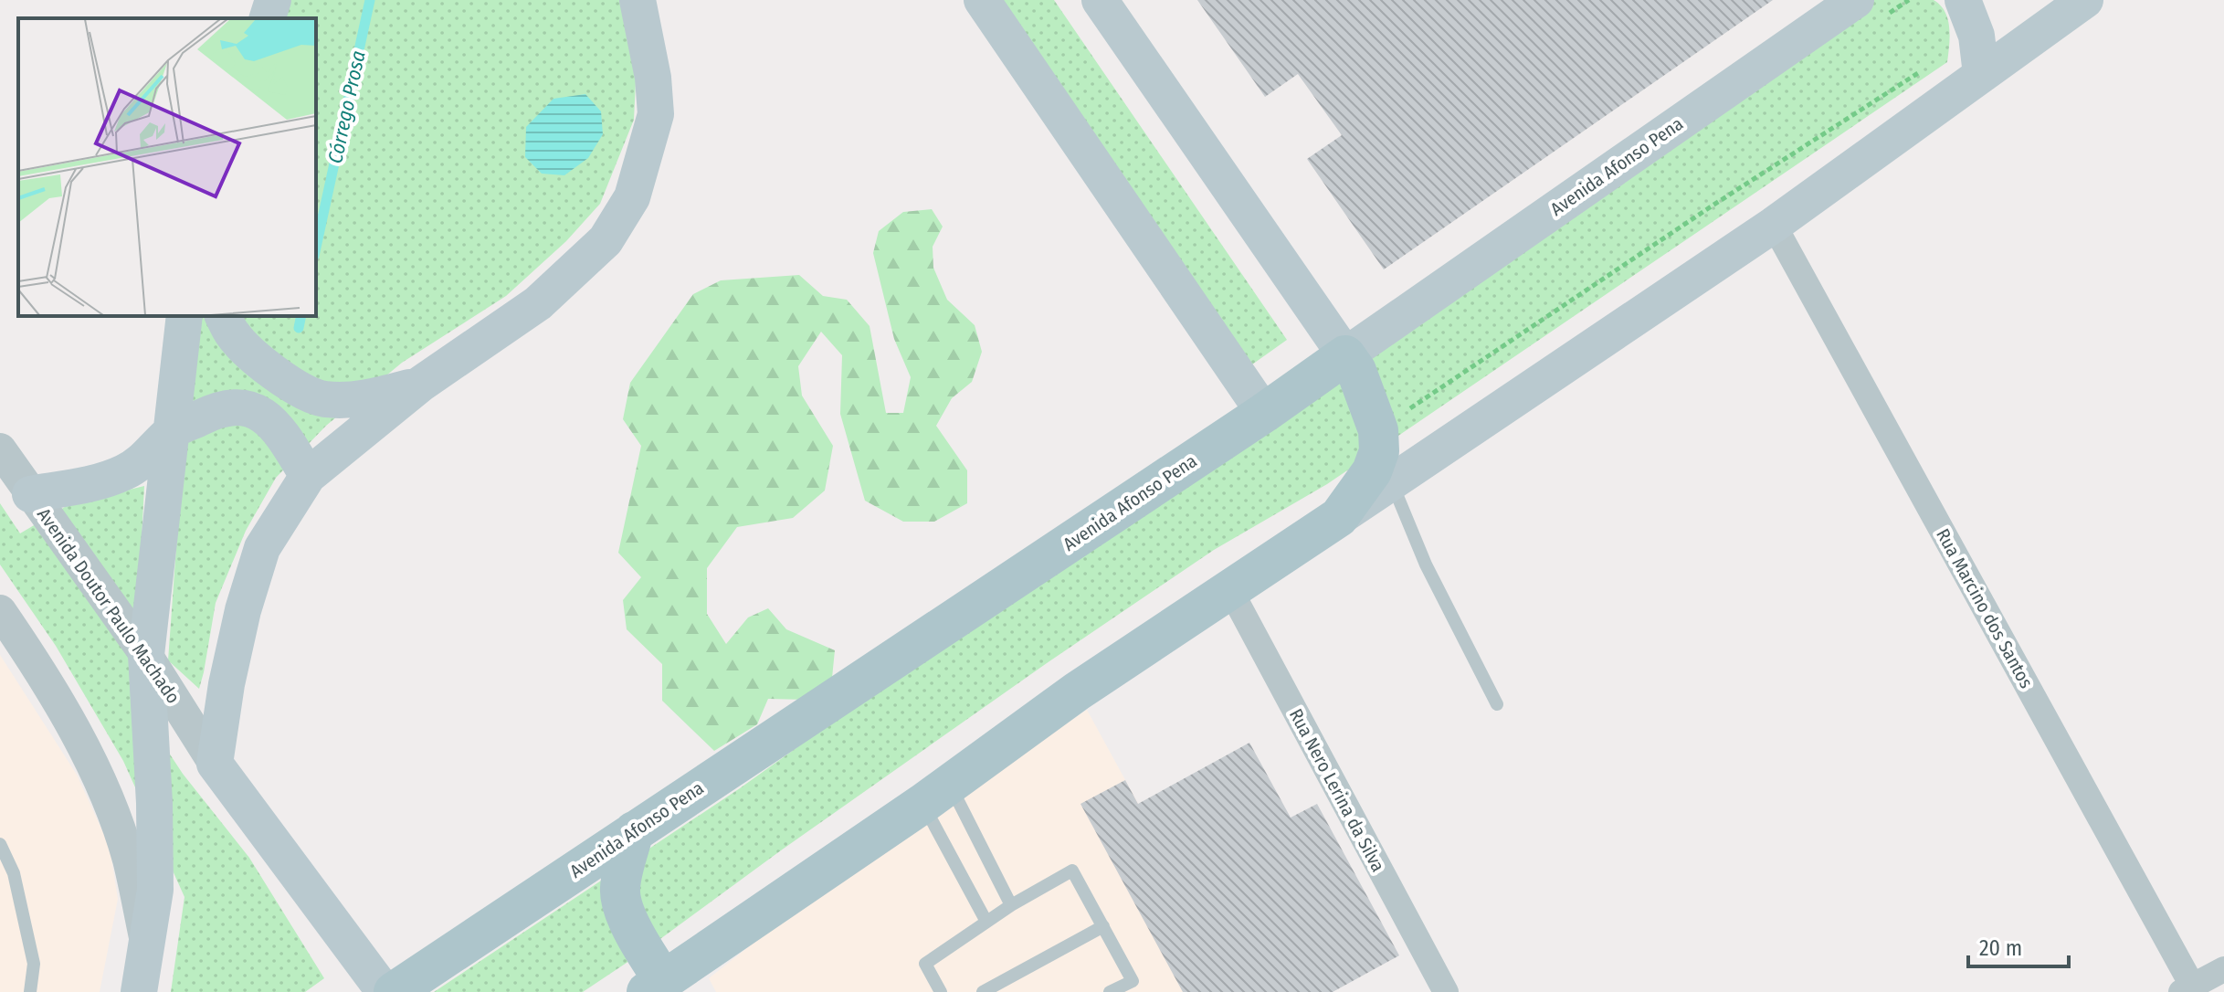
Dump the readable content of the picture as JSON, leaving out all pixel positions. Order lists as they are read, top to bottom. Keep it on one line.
{"streets":{"main road":["Avenida Afonso Pena"],"street":["Avenida Doutor Paulo Machado","Rua Marcino dos Santos","Rua Nero Lerina da Silva"]},"water":["Córrego Prosa"],"scale_bar":"20 m"}
